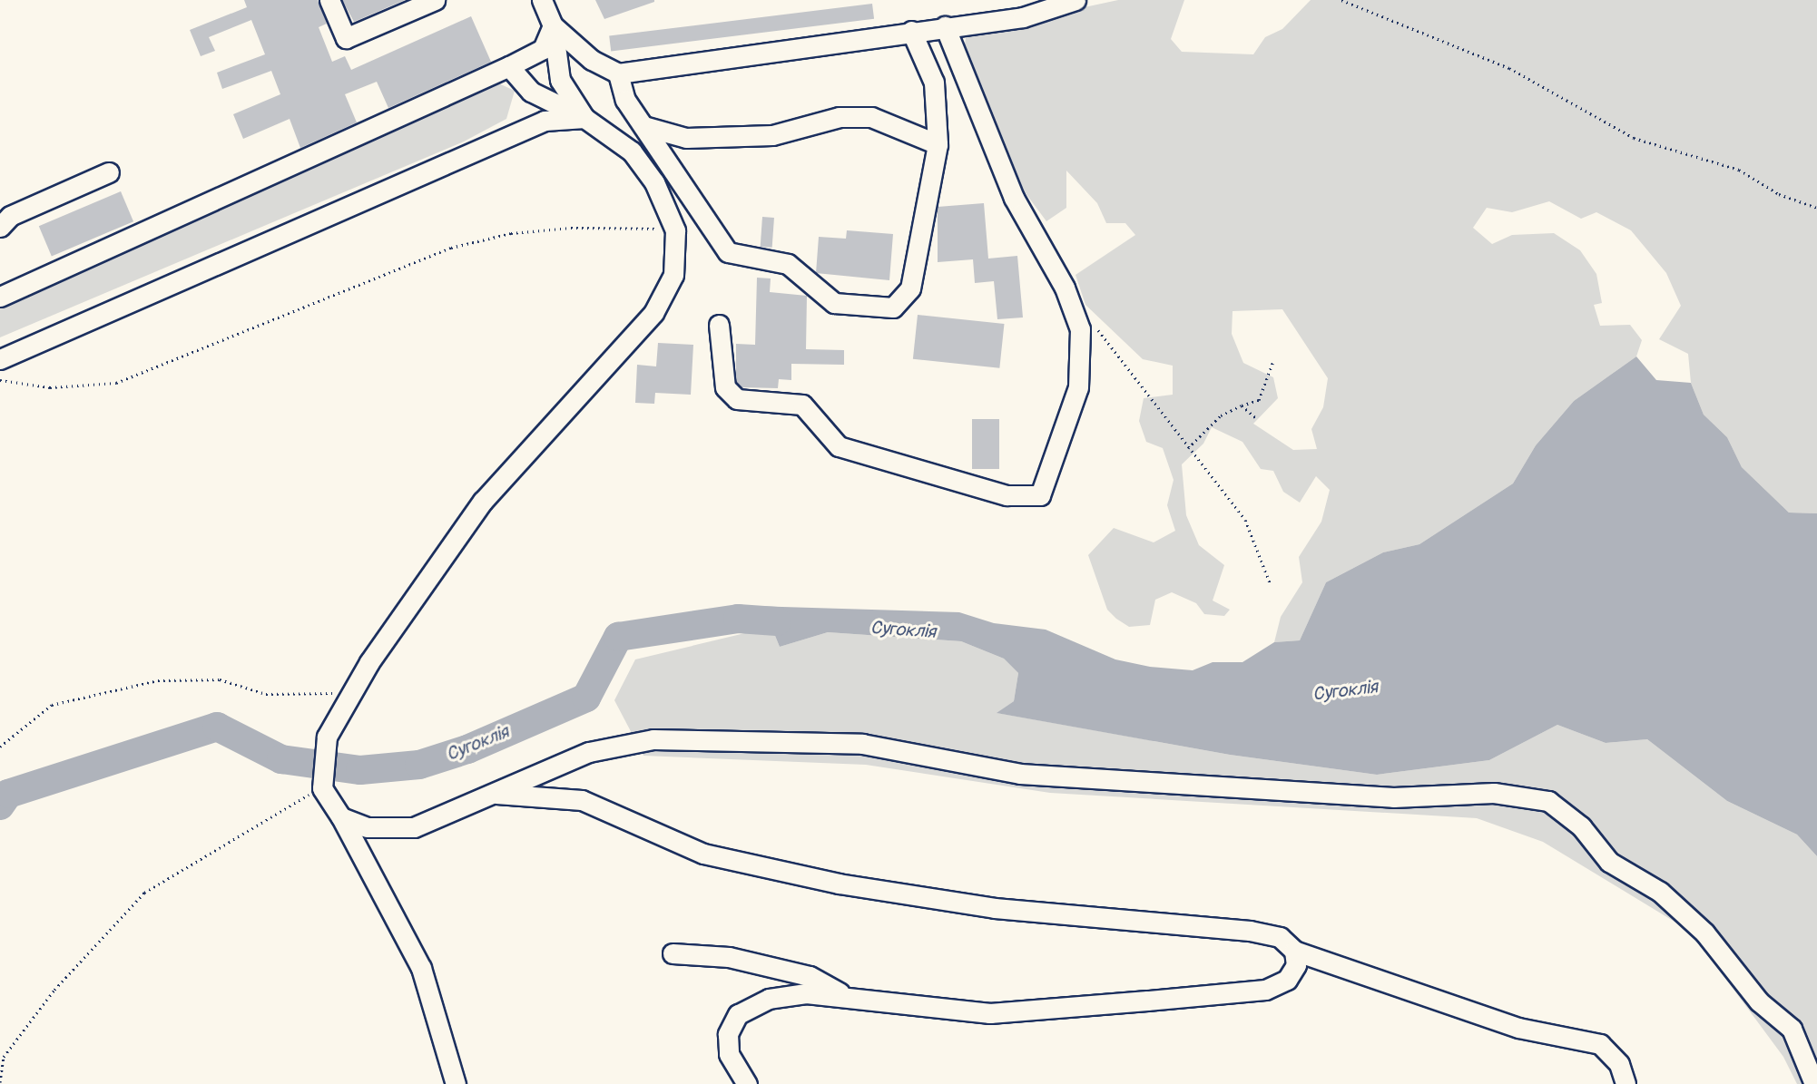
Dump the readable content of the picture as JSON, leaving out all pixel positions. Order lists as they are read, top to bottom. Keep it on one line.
{"water":["Сугоклія"]}
